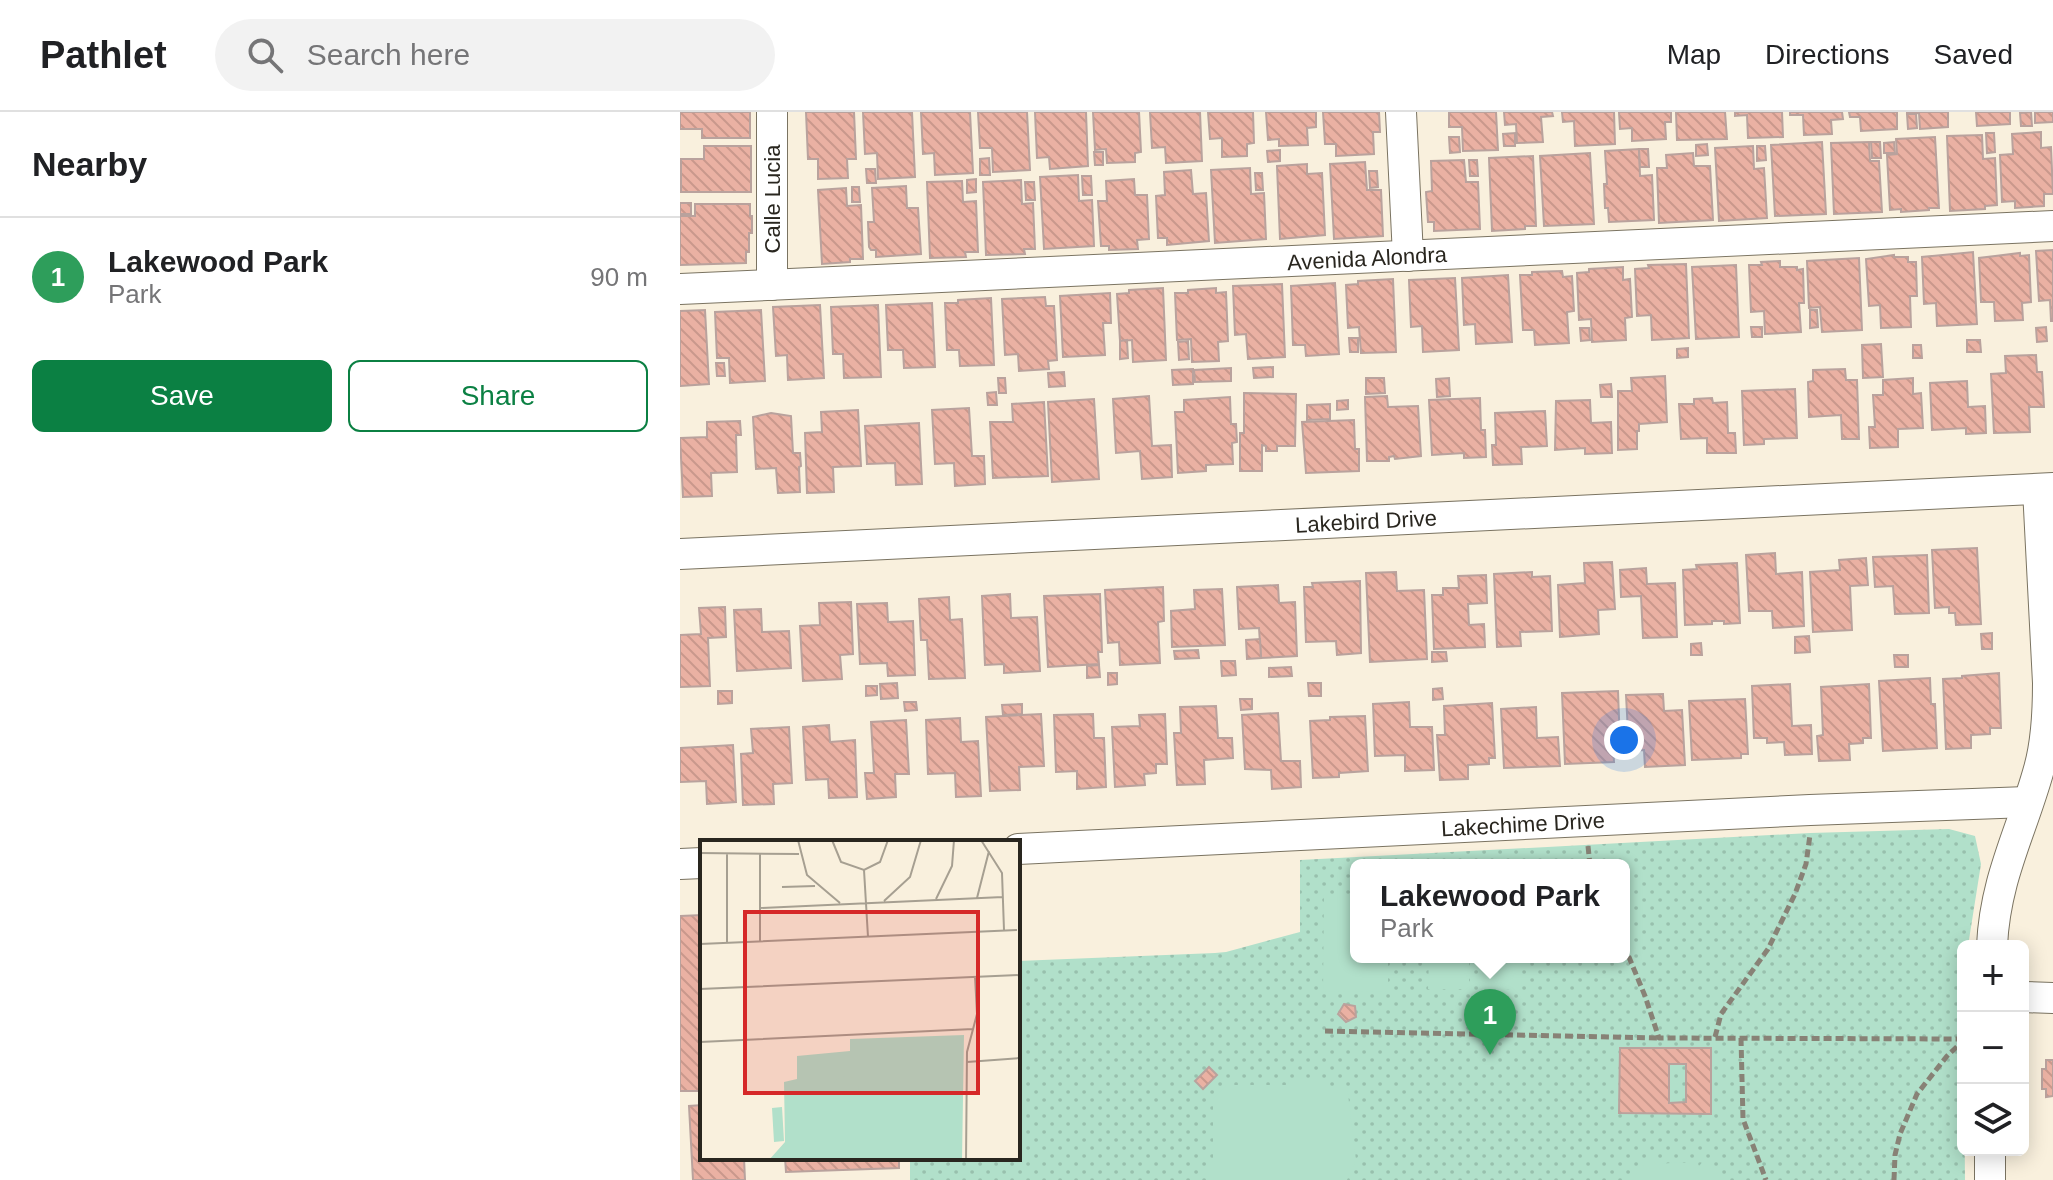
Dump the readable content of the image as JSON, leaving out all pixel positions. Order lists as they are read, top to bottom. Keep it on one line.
{"streets":{"street":["Calle Lucia","Avenida Alondra","Lakebird Drive","Lakechime Drive"]},"crossings":[["Calle Lucia","Avenida Alondra"]],"page":{"header":"Pathlet","search":"Search here","nav":["Map","Directions","Saved"],"heading":"Nearby","list":[{"mark":"1","name":"Lakewood Park","note":"Park","value":"90 m"}],"buttons":["Save","Share"],"popup":["Lakewood Park","Park"],"map_buttons":["+","−"],"pins":"1"}}
